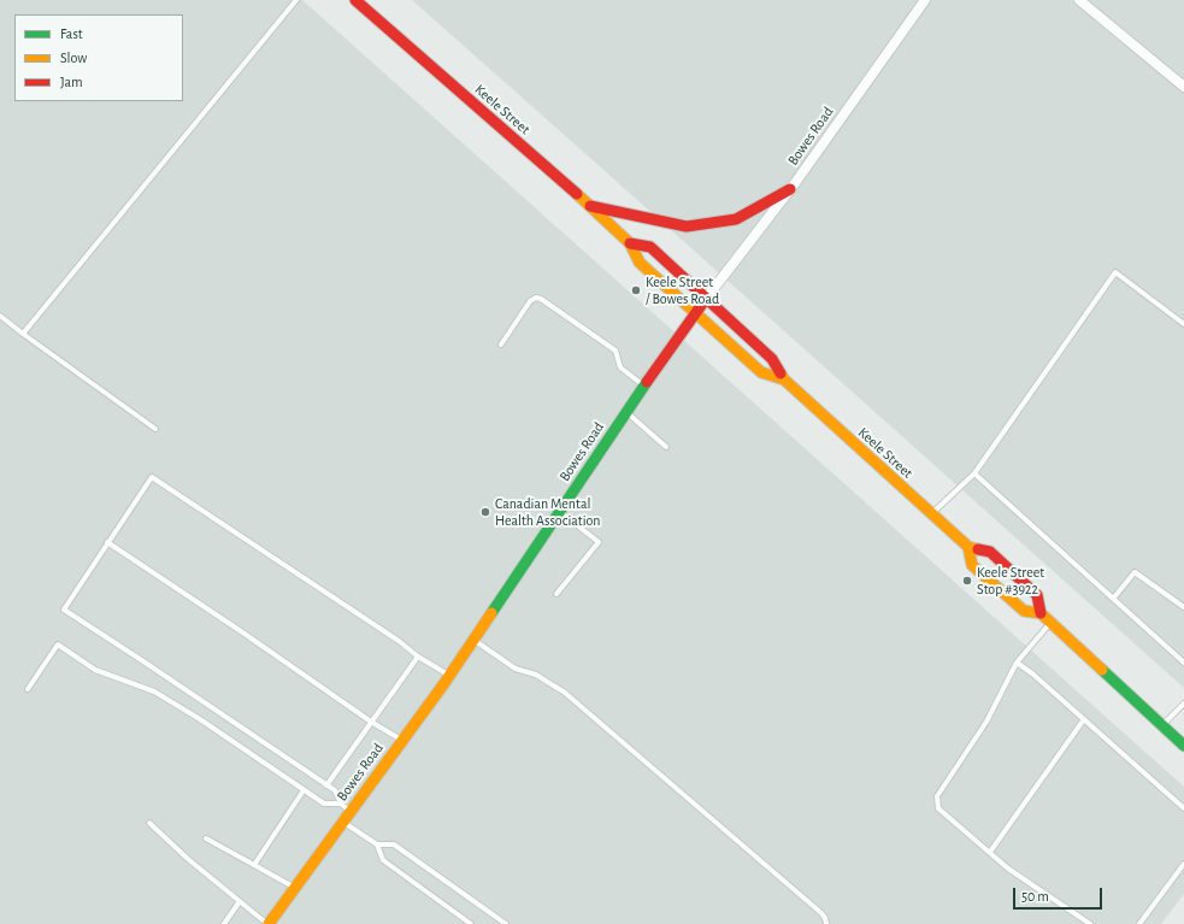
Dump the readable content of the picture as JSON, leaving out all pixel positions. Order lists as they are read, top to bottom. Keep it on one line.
{"streets":{"main road":["Keele Street","Bowes Road"]},"crossings":[["Keele Street","Bowes Road"]],"places":["Keele Street / Bowes Road","Canadian Mental Health Association","Keele Street Stop #3922"],"legend":["Fast","Slow","Jam"],"scale_bar":"50 m"}
